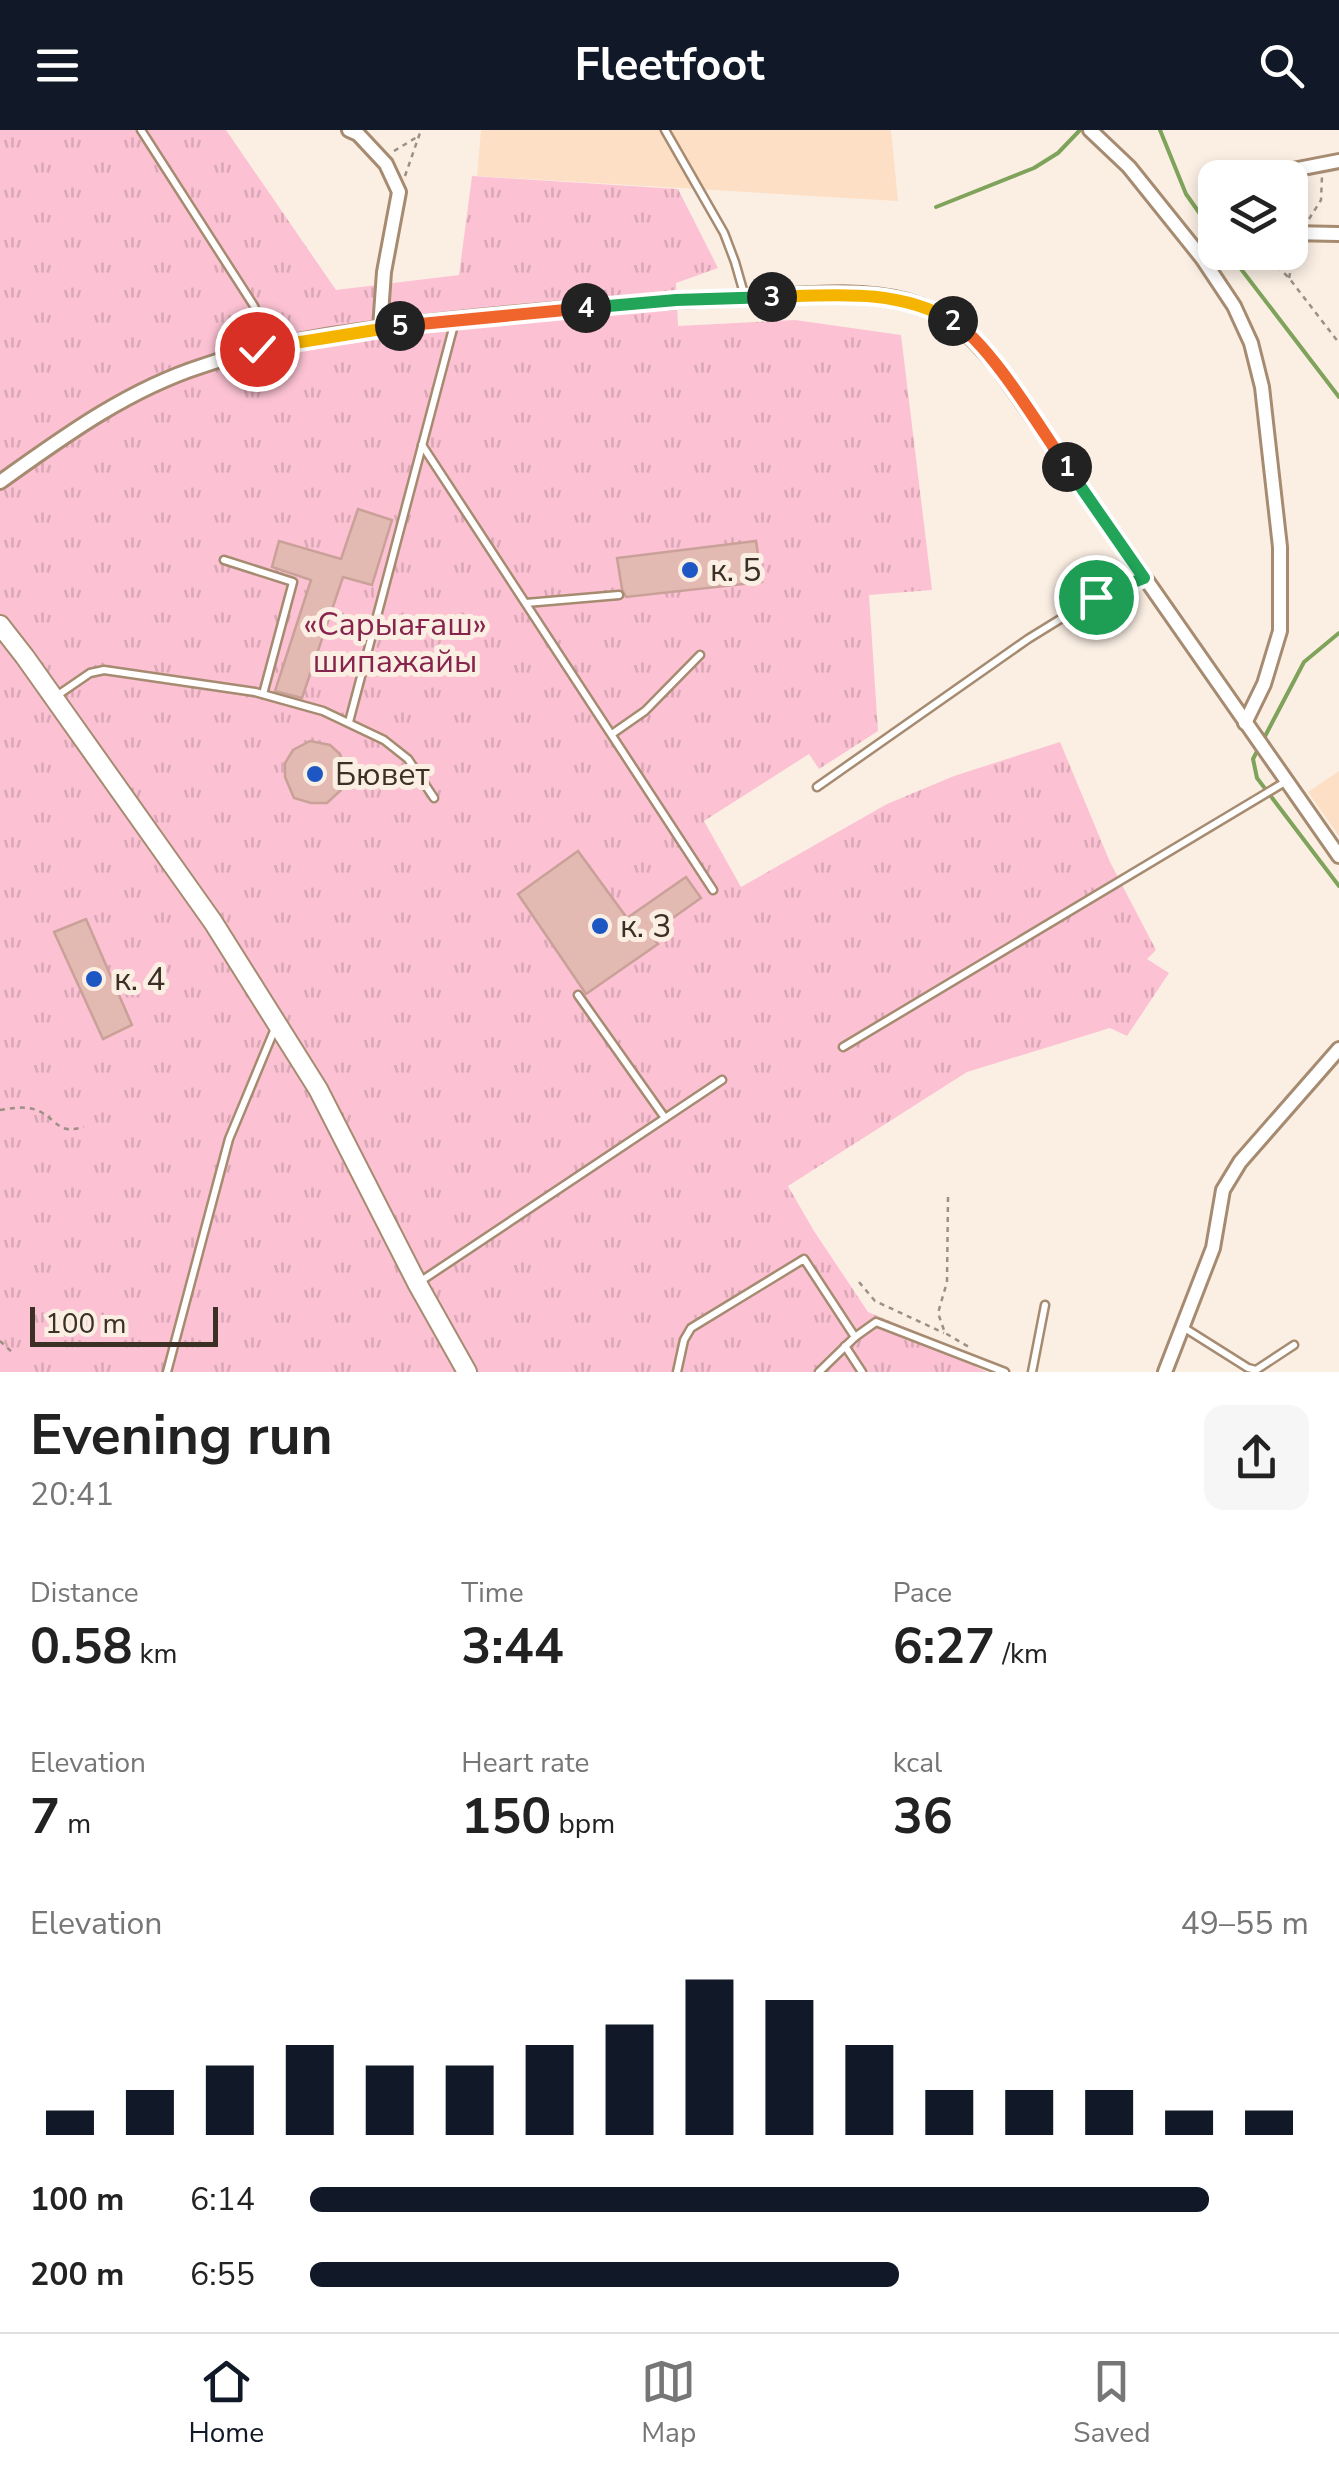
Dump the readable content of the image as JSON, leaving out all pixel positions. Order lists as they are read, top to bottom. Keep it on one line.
{"parks":["«Сарыағаш» шипажайы"],"places":["к. 5","Бювет","к. 3","к. 4"],"scale_bar":"100 m","page":{"header":"Fleetfoot","pins":["3","4","2","5","1"],"scale":"100 m","heading":["Evening run","20:41"],"stats":[["Distance","0.58 km"],["Time","3:44"],["Pace","6:27 /km"],["Elevation","7 m"],["Heart rate","150 bpm"],["kcal","36"]],"chart":["Elevation","49–55 m"],"list":[{"name":"100 m","note":"6:14"},{"name":"200 m","note":"6:55"}],"tabs":["Home","Map","Saved"]}}
